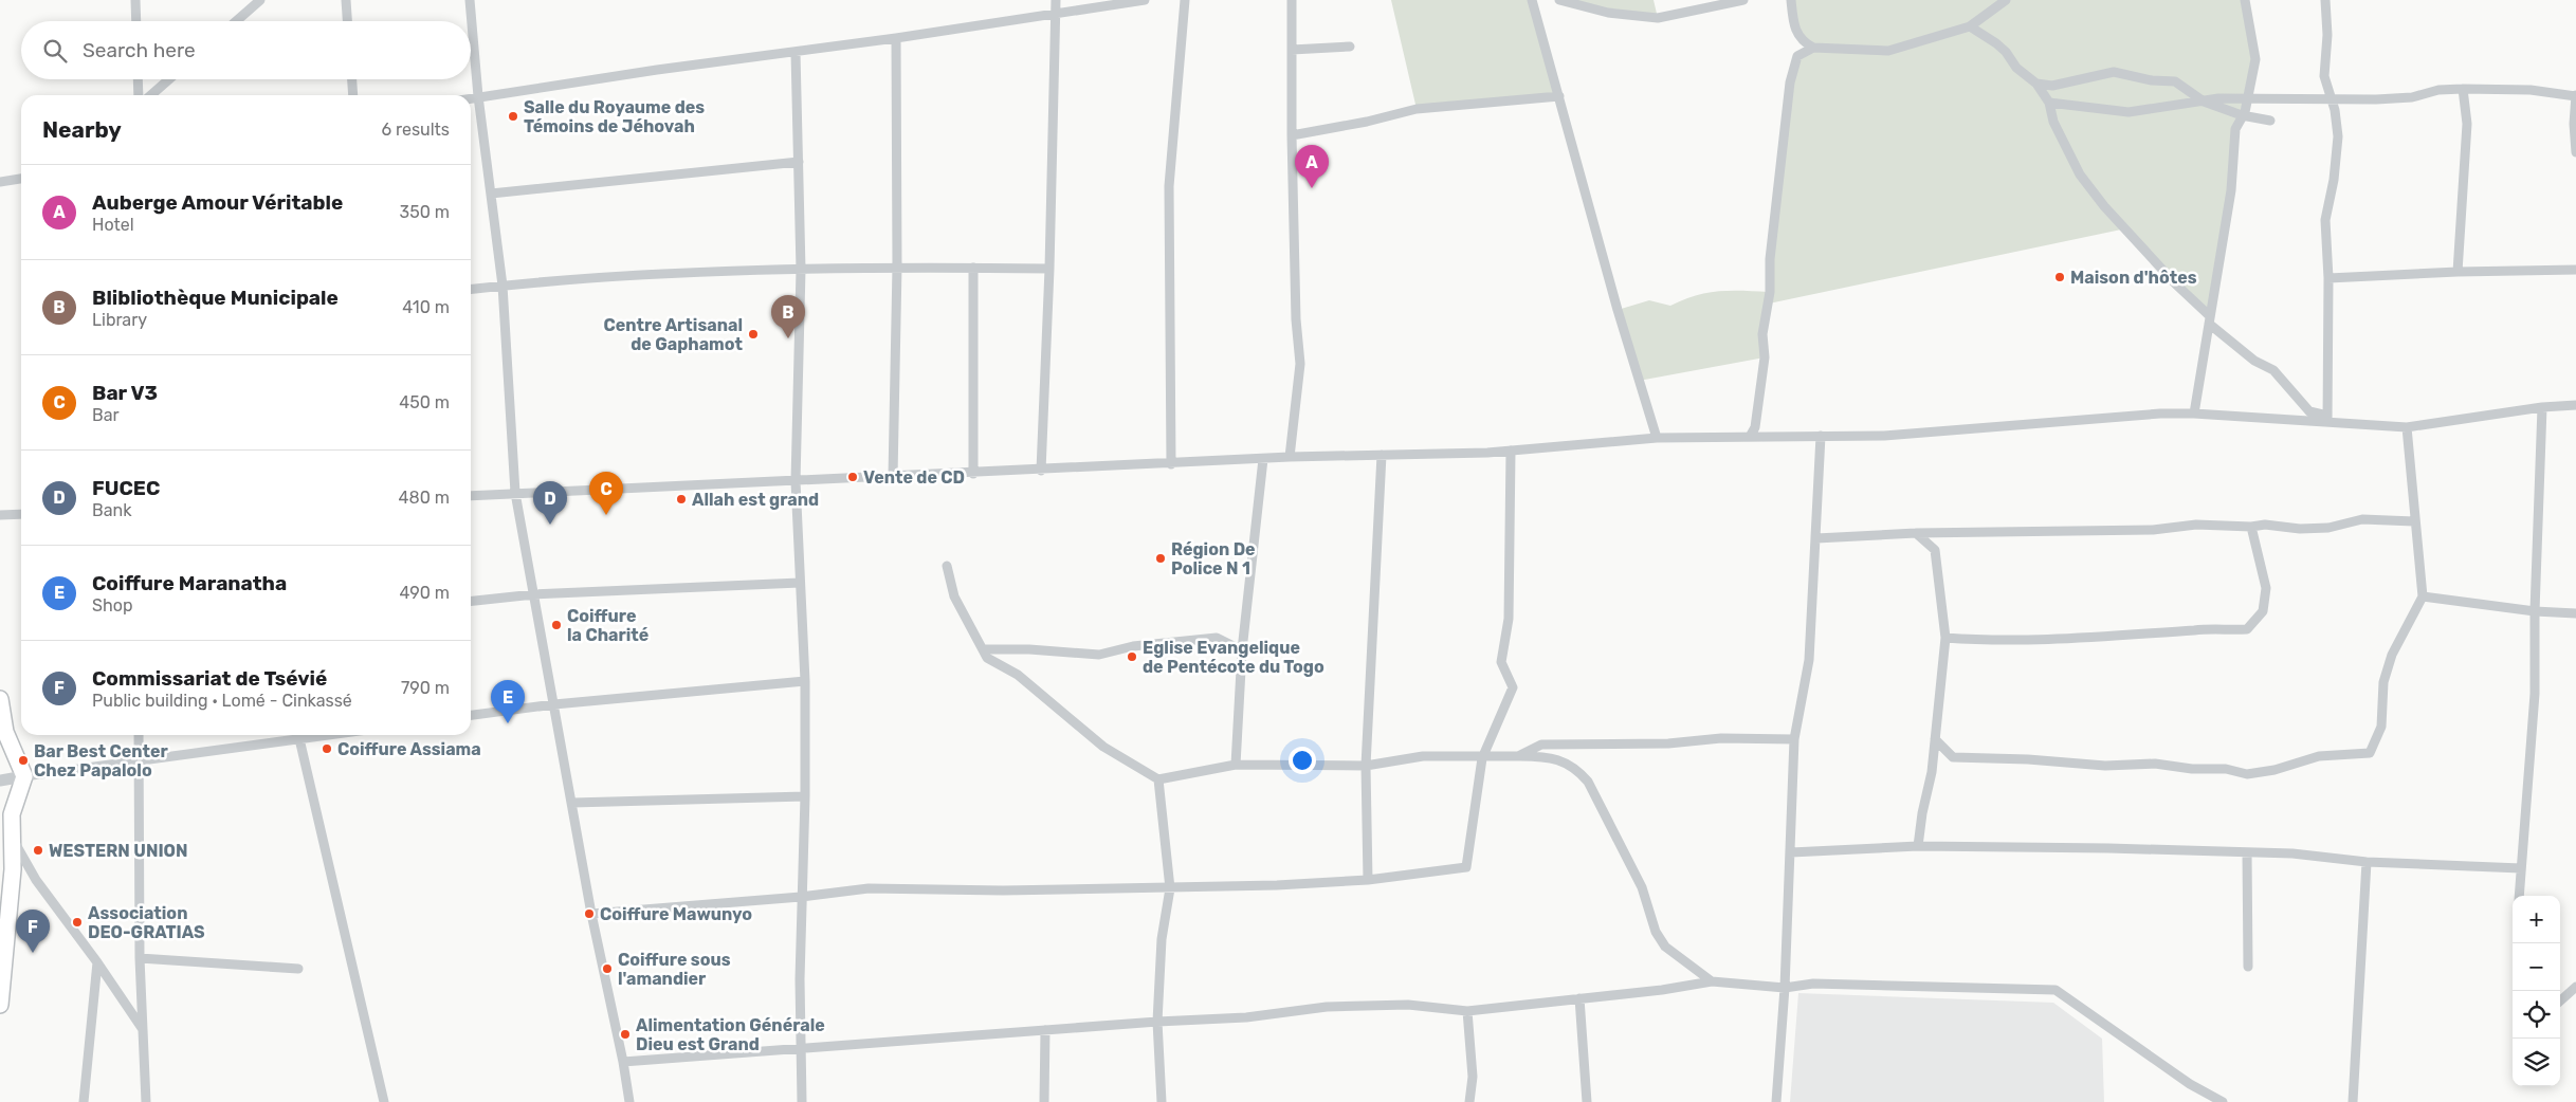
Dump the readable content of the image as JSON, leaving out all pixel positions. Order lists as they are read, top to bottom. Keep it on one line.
{"places":["Salle du Royaume des Témoins de Jéhovah","Maison d'hôtes","Centre Artisanal de Gaphamot","Vente de CD","Allah est grand","Région De Police N 1","Coiffure la Charité","Eglise Evangelique de Pentécote du Togo","Coiffure Assiama","Bar Best Center Chez Papalolo","WESTERN UNION","Coiffure Mawunyo","Association DEO-GRATIAS","Coiffure sous l'amandier","Alimentation Générale Dieu est Grand"],"page":{"search":"Search here","heading":["Nearby","6 results"],"pins":["A","B","C","D","E","F"],"list":[{"mark":"A","name":"Auberge Amour Véritable","note":"Hotel","value":"350 m"},{"mark":"B","name":"Blibliothèque Municipale","note":"Library","value":"410 m"},{"mark":"C","name":"Bar V3","note":"Bar","value":"450 m"},{"mark":"D","name":"FUCEC","note":"Bank","value":"480 m"},{"mark":"E","name":"Coiffure Maranatha","note":"Shop","value":"490 m"},{"mark":"F","name":"Commissariat de Tsévié","note":"Public building · Lomé - Cinkassé","value":"790 m"}],"map_buttons":["+","−"]}}
